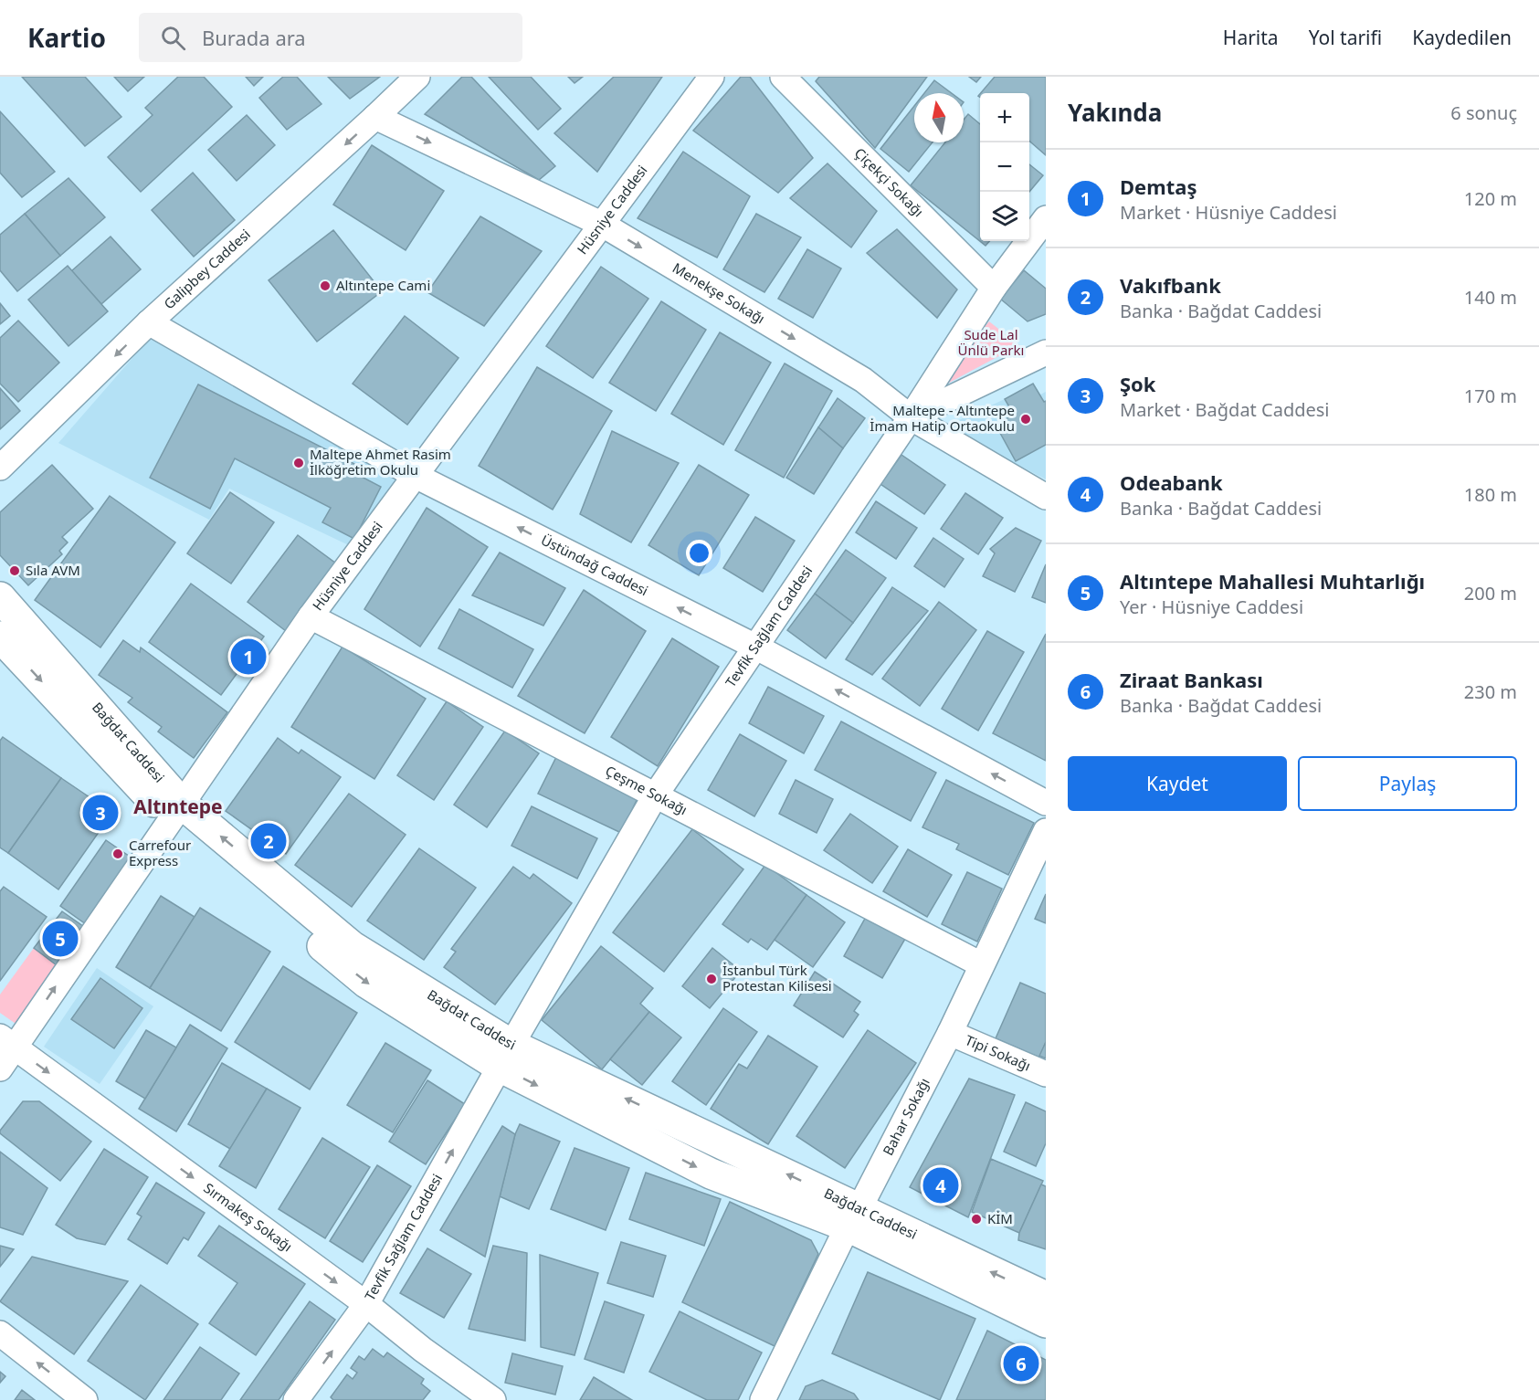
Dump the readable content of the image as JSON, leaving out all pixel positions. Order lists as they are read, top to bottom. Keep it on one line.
{"streets":{"main road":["Bağdat Caddesi"],"street":["Çiçekçi Sokağı","Hüsniye Caddesi","Galipbey Caddesi","Menekşe Sokağı","Üstündağ Caddesi","Tevfik Sağlam Caddesi","Çeşme Sokağı","Tipi Sokağı","Bahar Sokağı","Sırmakeş Sokağı"]},"crossings":[["Çiçekçi Sokağı","Tevfik Sağlam Caddesi"],["Hüsniye Caddesi","Menekşe Sokağı"],["Hüsniye Caddesi","Üstündağ Caddesi"],["Hüsniye Caddesi","Bağdat Caddesi"],["Hüsniye Caddesi","Çeşme Sokağı"],["Hüsniye Caddesi","Sırmakeş Sokağı"],["Galipbey Caddesi","Menekşe Sokağı"],["Galipbey Caddesi","Üstündağ Caddesi"],["Menekşe Sokağı","Tevfik Sağlam Caddesi"],["Üstündağ Caddesi","Tevfik Sağlam Caddesi"],["Tevfik Sağlam Caddesi","Bağdat Caddesi"],["Tevfik Sağlam Caddesi","Çeşme Sokağı"],["Tevfik Sağlam Caddesi","Sırmakeş Sokağı"],["Bağdat Caddesi","Bahar Sokağı"],["Çeşme Sokağı","Bahar Sokağı"],["Tipi Sokağı","Bahar Sokağı"]],"one_way":["Galipbey Caddesi","Menekşe Sokağı","Üstündağ Caddesi","Sırmakeş Sokağı"],"districts":["Altıntepe"],"parks":["Sude Lal Ünlü Parkı"],"places":["Altıntepe Cami","Maltepe - Altıntepe İmam Hatip Ortaokulu","Maltepe Ahmet Rasim İlköğretim Okulu","Sıla AVM","Carrefour Express","İstanbul Türk Protestan Kilisesi","KİM"],"north":"top","page":{"header":"Kartio","search":"Burada ara","nav":["Harita","Yol tarifi","Kaydedilen"],"heading":["Yakında","6 sonuç"],"map_buttons":["+","−"],"list":[{"mark":"1","name":"Demtaş","note":"Market · Hüsniye Caddesi","value":"120 m"},{"mark":"2","name":"Vakıfbank","note":"Banka · Bağdat Caddesi","value":"140 m"},{"mark":"3","name":"Şok","note":"Market · Bağdat Caddesi","value":"170 m"},{"mark":"4","name":"Odeabank","note":"Banka · Bağdat Caddesi","value":"180 m"},{"mark":"5","name":"Altıntepe Mahallesi Muhtarlığı","note":"Yer · Hüsniye Caddesi","value":"200 m"},{"mark":"6","name":"Ziraat Bankası","note":"Banka · Bağdat Caddesi","value":"230 m"}],"pins":["1","3","2","5","4","6"],"buttons":["Kaydet","Paylaş"]}}
